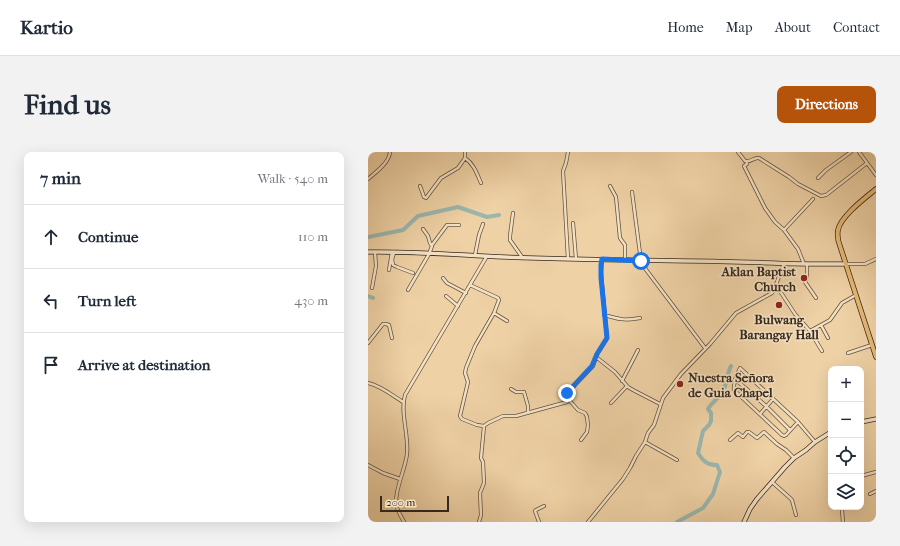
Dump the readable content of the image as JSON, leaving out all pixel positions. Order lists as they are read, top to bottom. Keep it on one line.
{"places":["Aklan Baptist Church","Bulwang Barangay Hall","Nuestra Señora de Guia Chapel"],"scale_bar":"200 m","page":{"header":"Kartio","nav":["Home","Map","About","Contact"],"buttons":"Directions","title":"Find us","heading":["7 min","Walk · 540 m"],"list":[["Continue","110 m"],["Turn left","430 m"],"Arrive at destination"],"map_buttons":["+","−"],"scale":"200 m"}}
